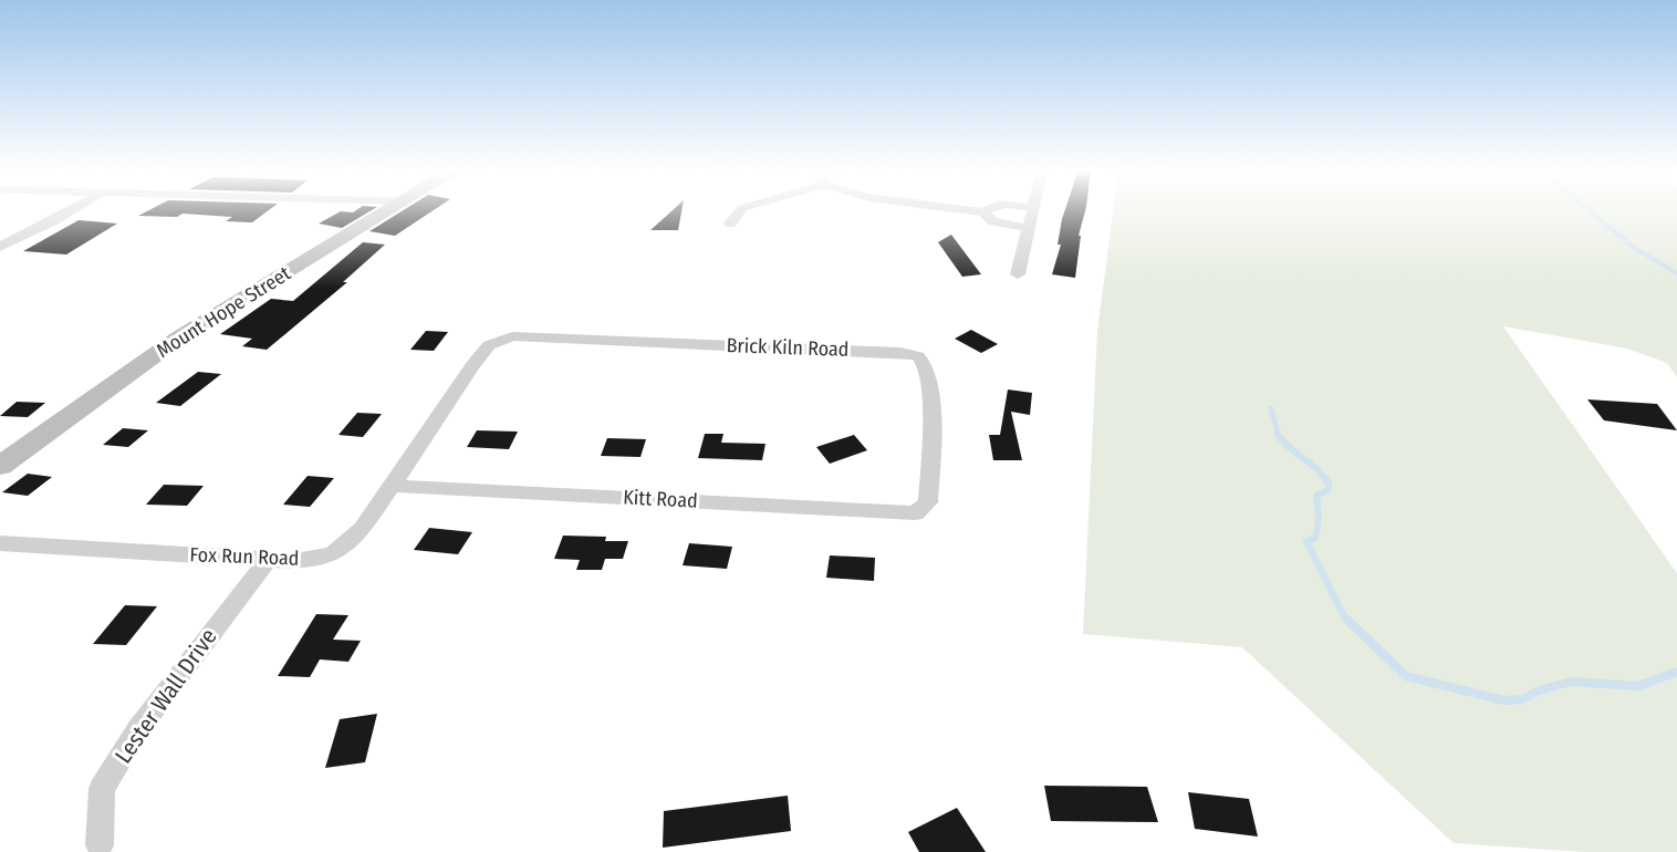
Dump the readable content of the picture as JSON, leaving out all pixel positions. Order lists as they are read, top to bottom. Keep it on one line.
{"streets":{"street":["Mount Hope Street","Brick Kiln Road","Kitt Road","Fox Run Road","Lester Wall Drive"]},"crossings":[["Brick Kiln Road","Kitt Road"],["Brick Kiln Road","Fox Run Road"],["Kitt Road","Fox Run Road"],["Fox Run Road","Lester Wall Drive"]]}
